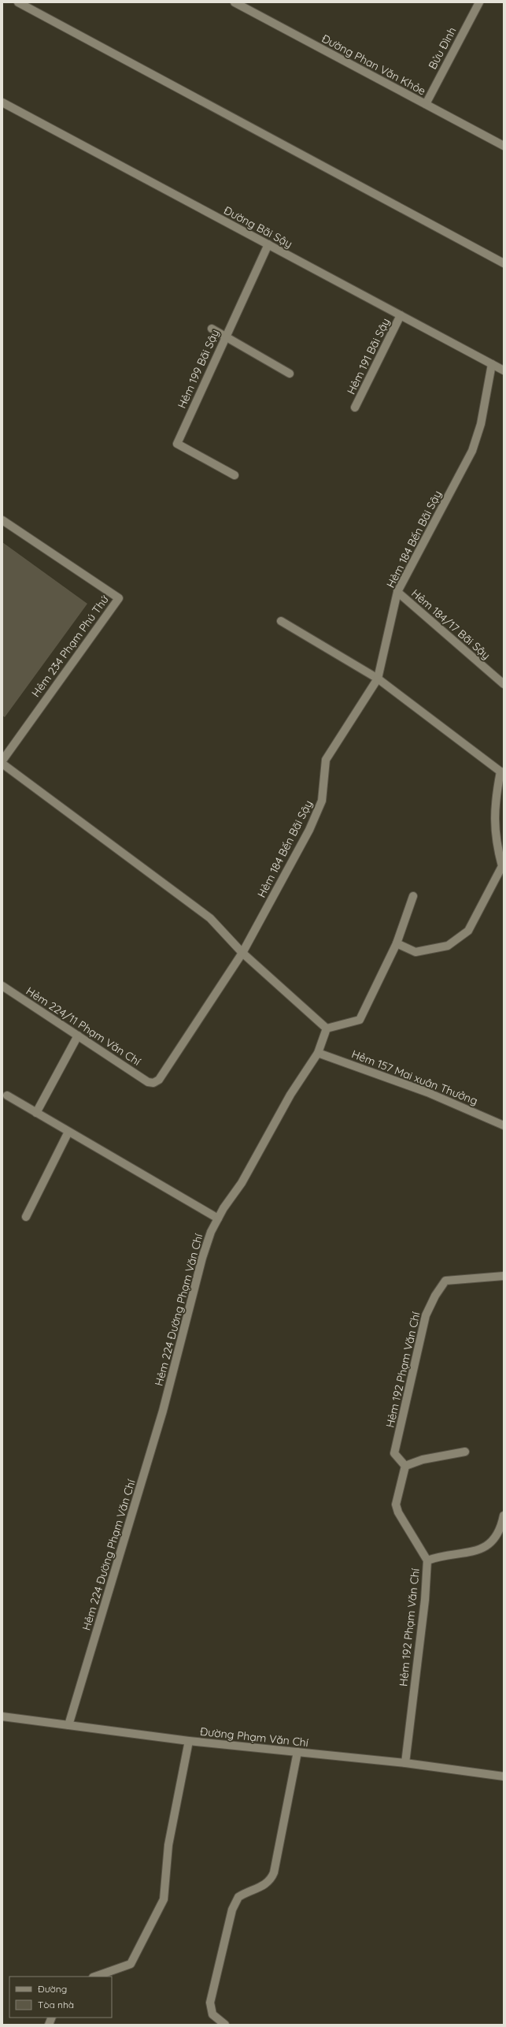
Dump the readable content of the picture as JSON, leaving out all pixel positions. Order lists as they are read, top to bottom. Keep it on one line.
{"streets":{"street":["Bửu Đình","Đường Phan Văn Khỏe","Đường Bãi Sậy","Hẻm 191 Bãi Sậy","Hẻm 199 Bãi Sậy","Hẻm 184 Bến Bãi Sậy","Hẻm 184/17 Bãi Sậy","Hẻm 234 Phạm Phú Thứ","Hẻm 224/11 Phạm Văn Chí","Hẻm 157 Mai xuân Thưởng","Hẻm 224 Đường Phạm Văn Chí","Hẻm 192 Phạm Văn Chí","Đường Phạm Văn Chí"]},"crossings":[["Bửu Đình","Đường Phan Văn Khỏe"],["Đường Bãi Sậy","Hẻm 191 Bãi Sậy"],["Đường Bãi Sậy","Hẻm 199 Bãi Sậy"],["Đường Bãi Sậy","Hẻm 184 Bến Bãi Sậy"],["Hẻm 184 Bến Bãi Sậy","Hẻm 184/17 Bãi Sậy"],["Hẻm 184 Bến Bãi Sậy","Hẻm 224/11 Phạm Văn Chí"],["Hẻm 157 Mai xuân Thưởng","Hẻm 224 Đường Phạm Văn Chí"],["Hẻm 224 Đường Phạm Văn Chí","Đường Phạm Văn Chí"],["Hẻm 192 Phạm Văn Chí","Đường Phạm Văn Chí"]],"legend":["Đường","Tòa nhà"]}
